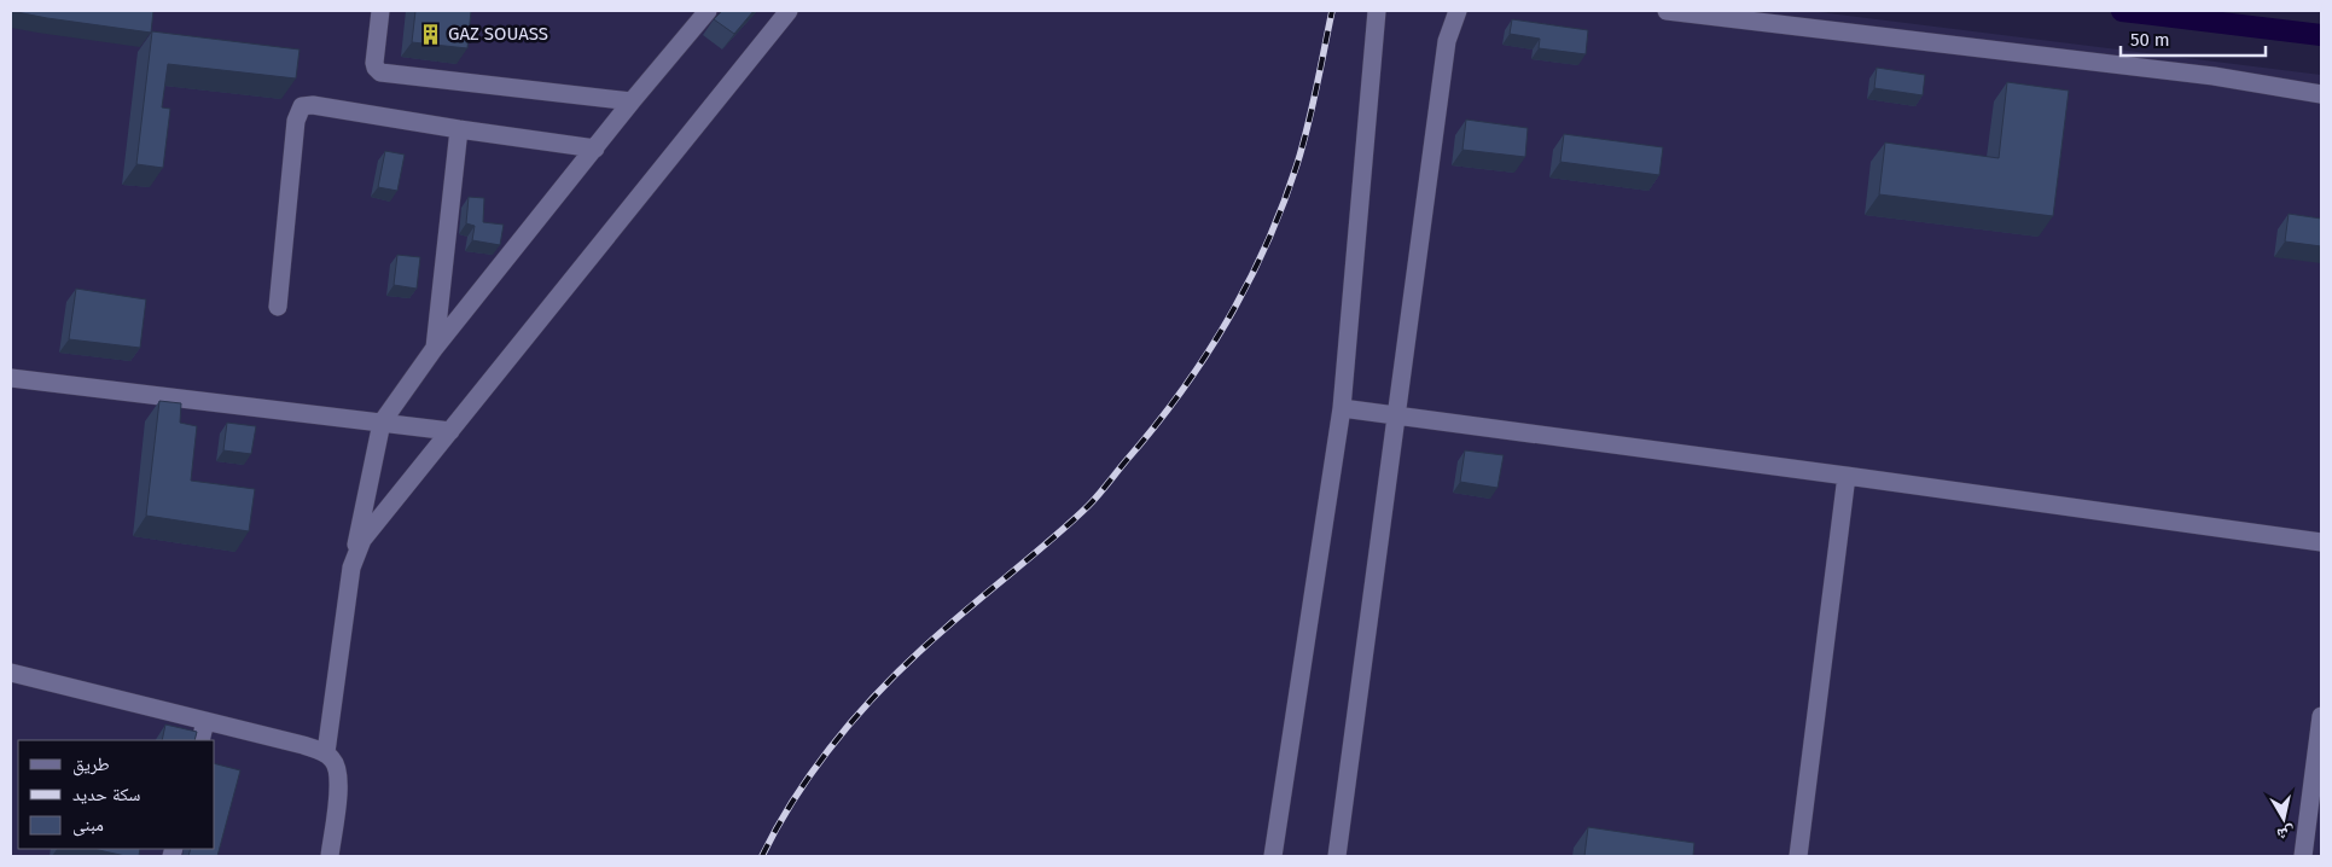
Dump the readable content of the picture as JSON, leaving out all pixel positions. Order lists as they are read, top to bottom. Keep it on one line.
{"places":{"building":["GAZ SOUASS"]},"legend":["طريق","سكة حديد","مبنى"],"scale_bar":"50 m","north":"bottom"}
